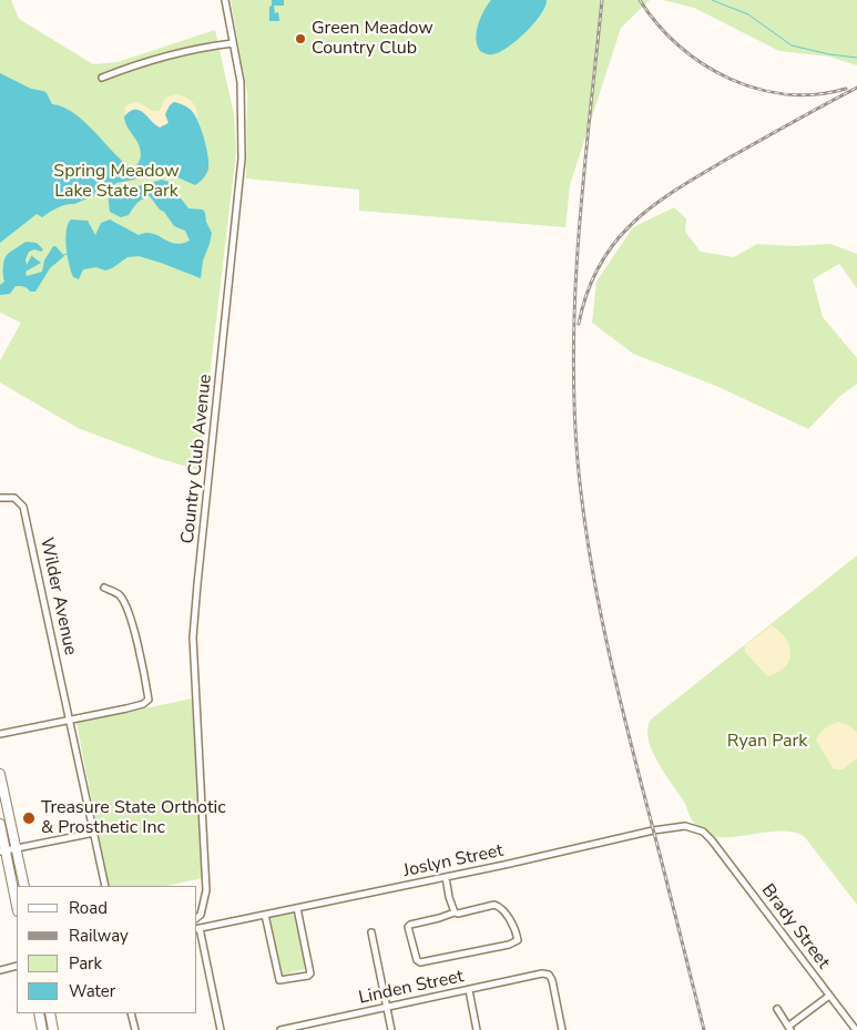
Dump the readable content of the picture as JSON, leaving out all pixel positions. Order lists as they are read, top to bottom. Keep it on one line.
{"streets":{"street":["Country Club Avenue","Wilder Avenue","Joslyn Street","Brady Street","Linden Street"]},"crossings":[["Joslyn Street","Brady Street"]],"parks":["Spring Meadow Lake State Park","Ryan Park"],"places":["Green Meadow Country Club","Treasure State Orthotic & Prosthetic Inc"],"legend":["Road","Railway","Park","Water"]}
